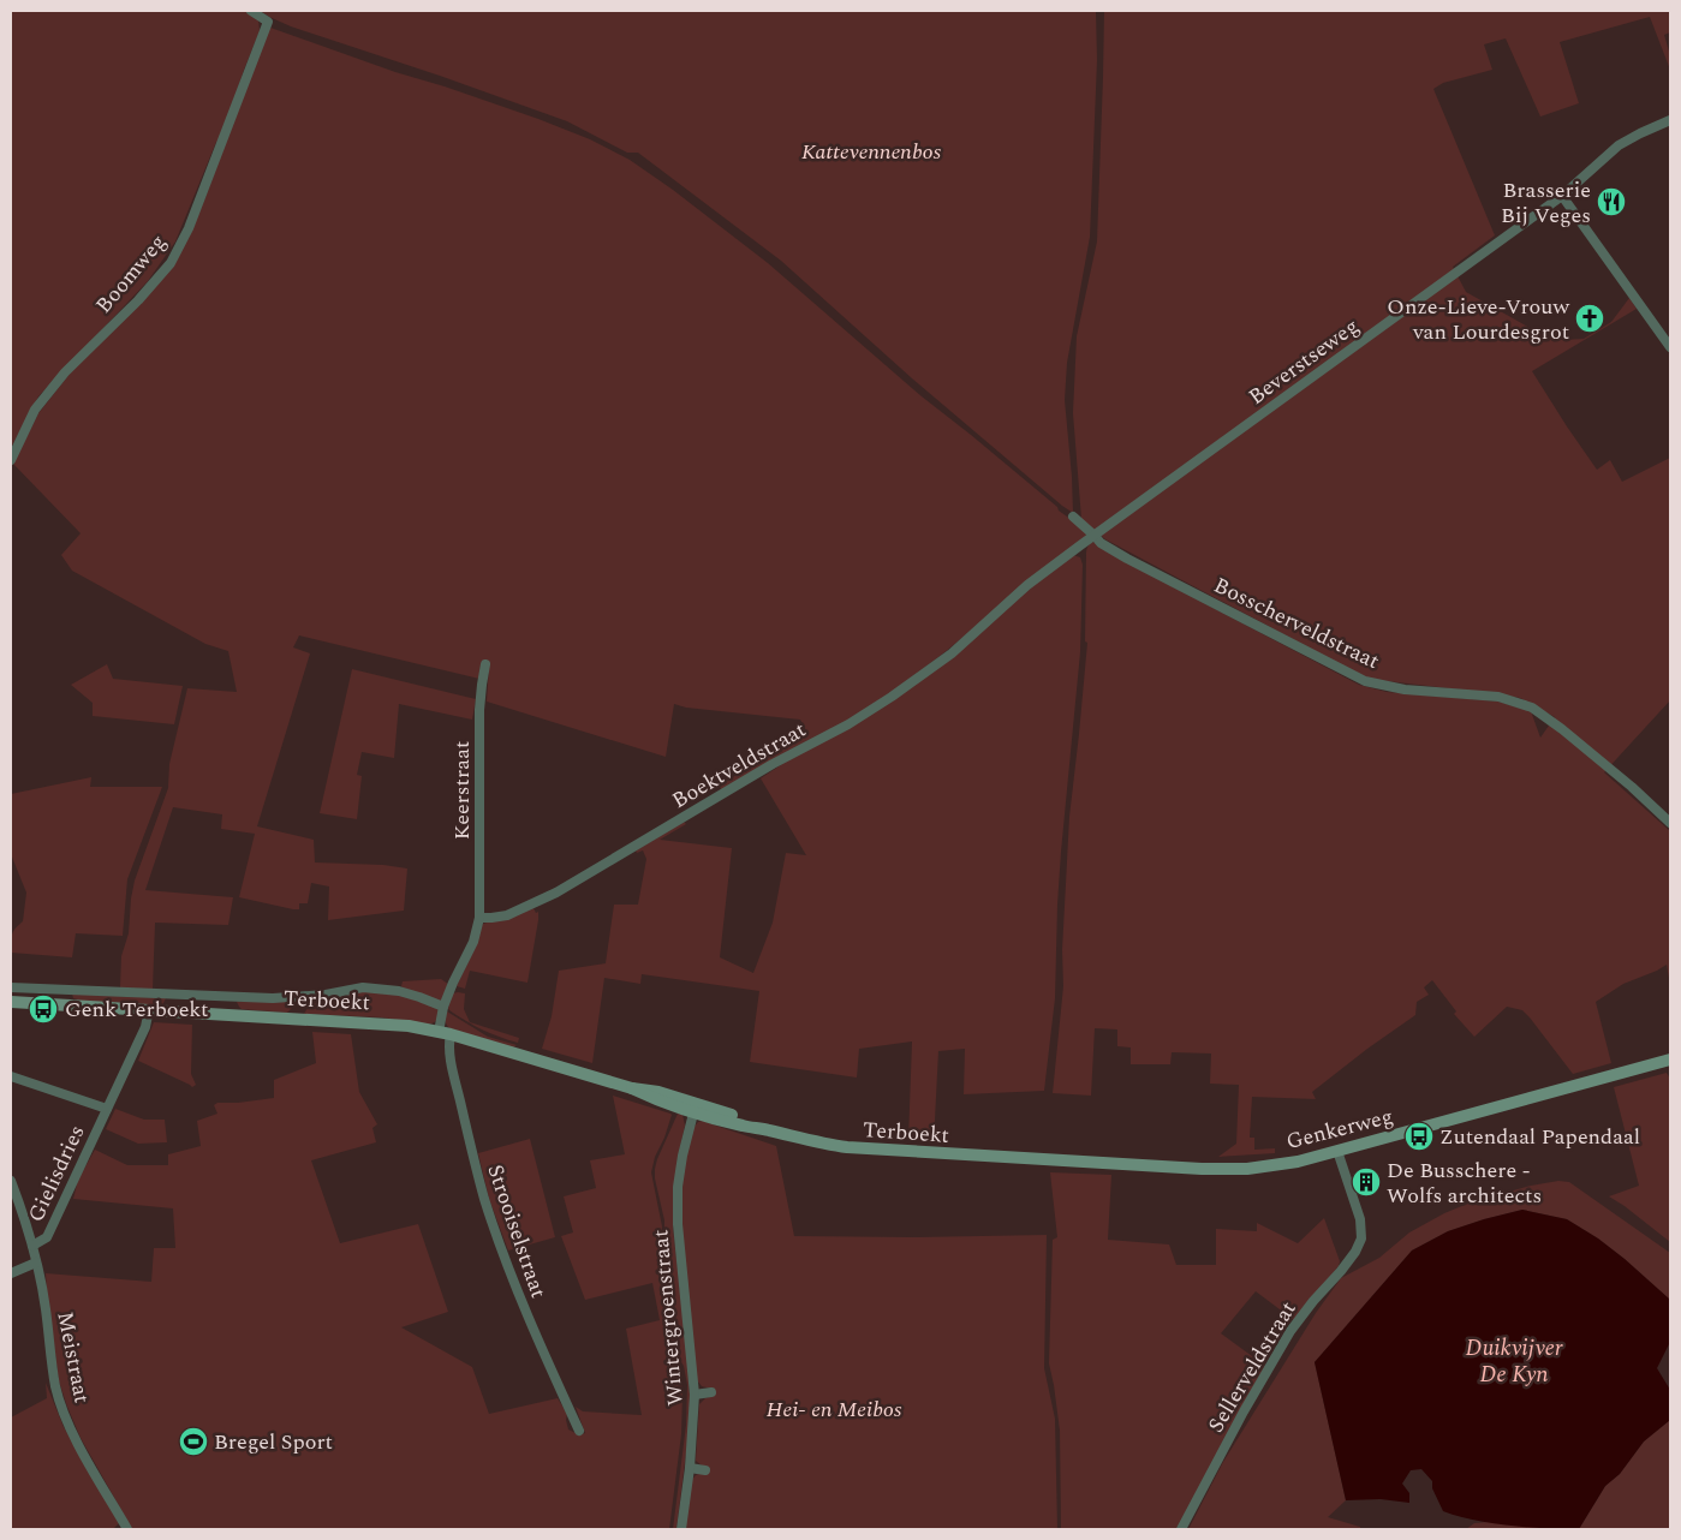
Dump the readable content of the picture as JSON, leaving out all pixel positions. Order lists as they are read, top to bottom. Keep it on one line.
{"streets":{"main road":["Terboekt","Genkerweg"],"street":["Boomweg","Beverstseweg","Bosscherveldstraat","Boektveldstraat","Keerstraat","Gielisdries","Strooiselstraat","Wintergroenstraat","Meistraat","Sellerveldstraat"]},"crossings":[["Beverstseweg","Bosscherveldstraat"],["Beverstseweg","Boektveldstraat"],["Bosscherveldstraat","Boektveldstraat"],["Boektveldstraat","Keerstraat"],["Terboekt","Genkerweg"],["Terboekt","Gielisdries"],["Terboekt","Strooiselstraat"],["Terboekt","Wintergroenstraat"],["Genkerweg","Sellerveldstraat"],["Gielisdries","Meistraat"]],"water":["Duikvijver De Kyn"],"parks":["Kattevennenbos","Hei- en Meibos"],"places":{"restaurant":["Brasserie Bij Veges"],"church":["Onze-Lieve-Vrouw van Lourdesgrot"],"bus stop":["Genk Terboekt","Zutendaal Papendaal"],"building":["De Busschere - Wolfs architects"],"sports":["Bregel Sport"]}}
